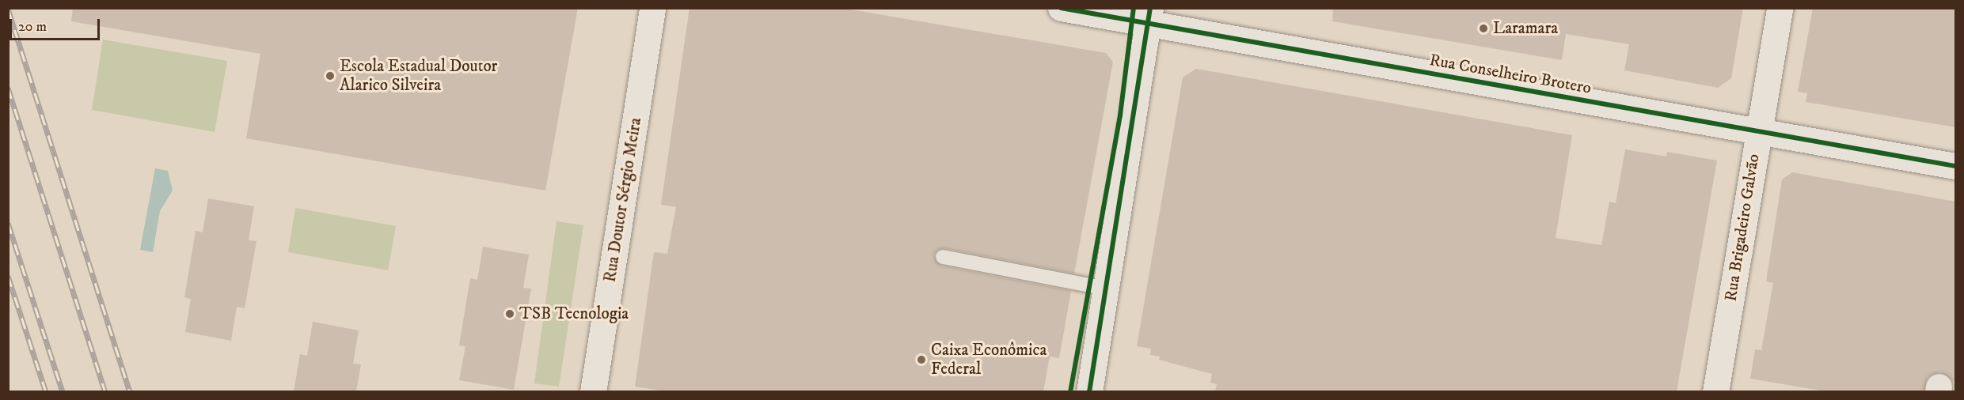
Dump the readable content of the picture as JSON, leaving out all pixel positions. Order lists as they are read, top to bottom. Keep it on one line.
{"streets":{"street":["Rua Conselheiro Brotero","Rua Doutor Sérgio Meira","Rua Brigadeiro Galvão"]},"crossings":[["Rua Conselheiro Brotero","Rua Brigadeiro Galvão"]],"places":["Laramara","Escola Estadual Doutor Alarico Silveira","TSB Tecnologia","Caixa Econômica Federal"],"scale_bar":"20 m"}
